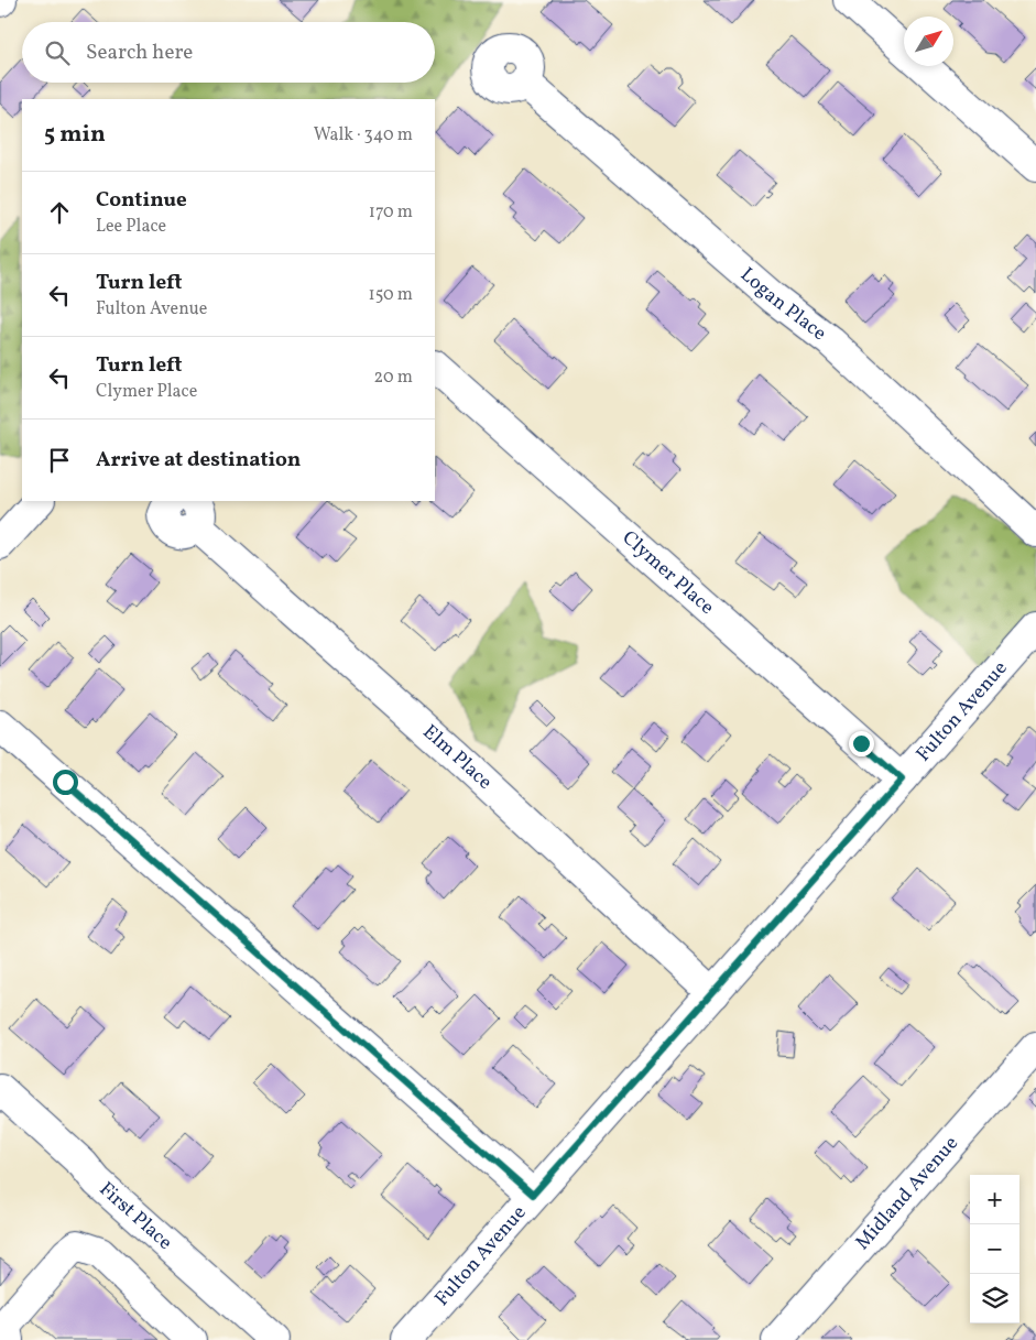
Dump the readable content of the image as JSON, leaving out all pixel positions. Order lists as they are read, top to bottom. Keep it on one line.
{"streets":{"street":["Logan Place","Clymer Place","Fulton Avenue","Elm Place","Midland Avenue","First Place"]},"crossings":[["Clymer Place","Fulton Avenue"],["Fulton Avenue","Elm Place"]],"north":"top right","page":{"search":"Search here","heading":["5 min","Walk · 340 m"],"list":[["Continue","Lee Place","170 m"],["Turn left","Fulton Avenue","150 m"],["Turn left","Clymer Place","20 m"],"Arrive at destination"],"map_buttons":["+","−"]}}
